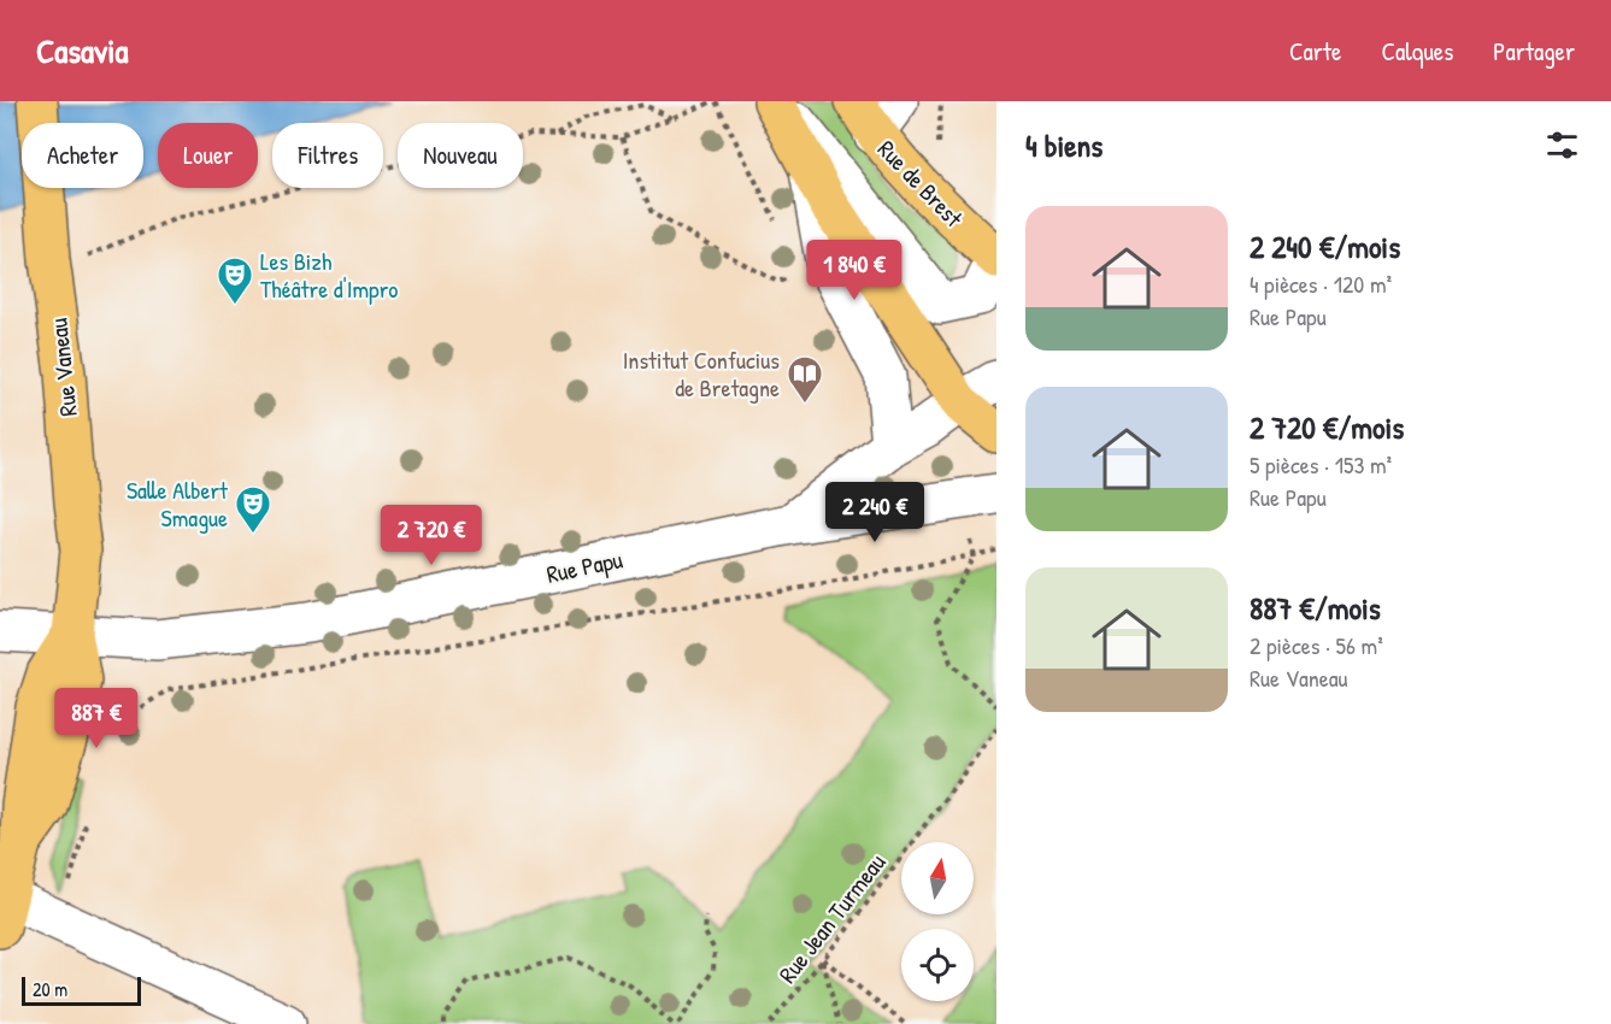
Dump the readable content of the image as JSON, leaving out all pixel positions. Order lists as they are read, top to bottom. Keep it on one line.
{"streets":{"main road":["Rue de Brest","Rue Vaneau"],"street":["Rue Papu"],"path":["Rue Jean Turmeau"]},"crossings":[["Rue Vaneau","Rue Papu"]],"places":{"theatre":["Les Bizh Théâtre d'Impro","Salle Albert Smague"],"library":["Institut Confucius de Bretagne"]},"scale_bar":"20 m","north":"top","page":{"header":"Casavia","nav":["Carte","Calques","Partager"],"heading":"4 biens","chip":["Acheter","Louer","Filtres","Nouveau"],"list":[{"name":"2 240 €/mois","note":"4 pièces · 120 m² · Rue Papu"},{"name":"2 720 €/mois","note":"5 pièces · 153 m² · Rue Papu"},{"name":"887 €/mois","note":"2 pièces · 56 m² · Rue Vaneau"}],"price":["1 840 €","2 240 €","2 720 €","887 €"],"scale":"20 m"}}
